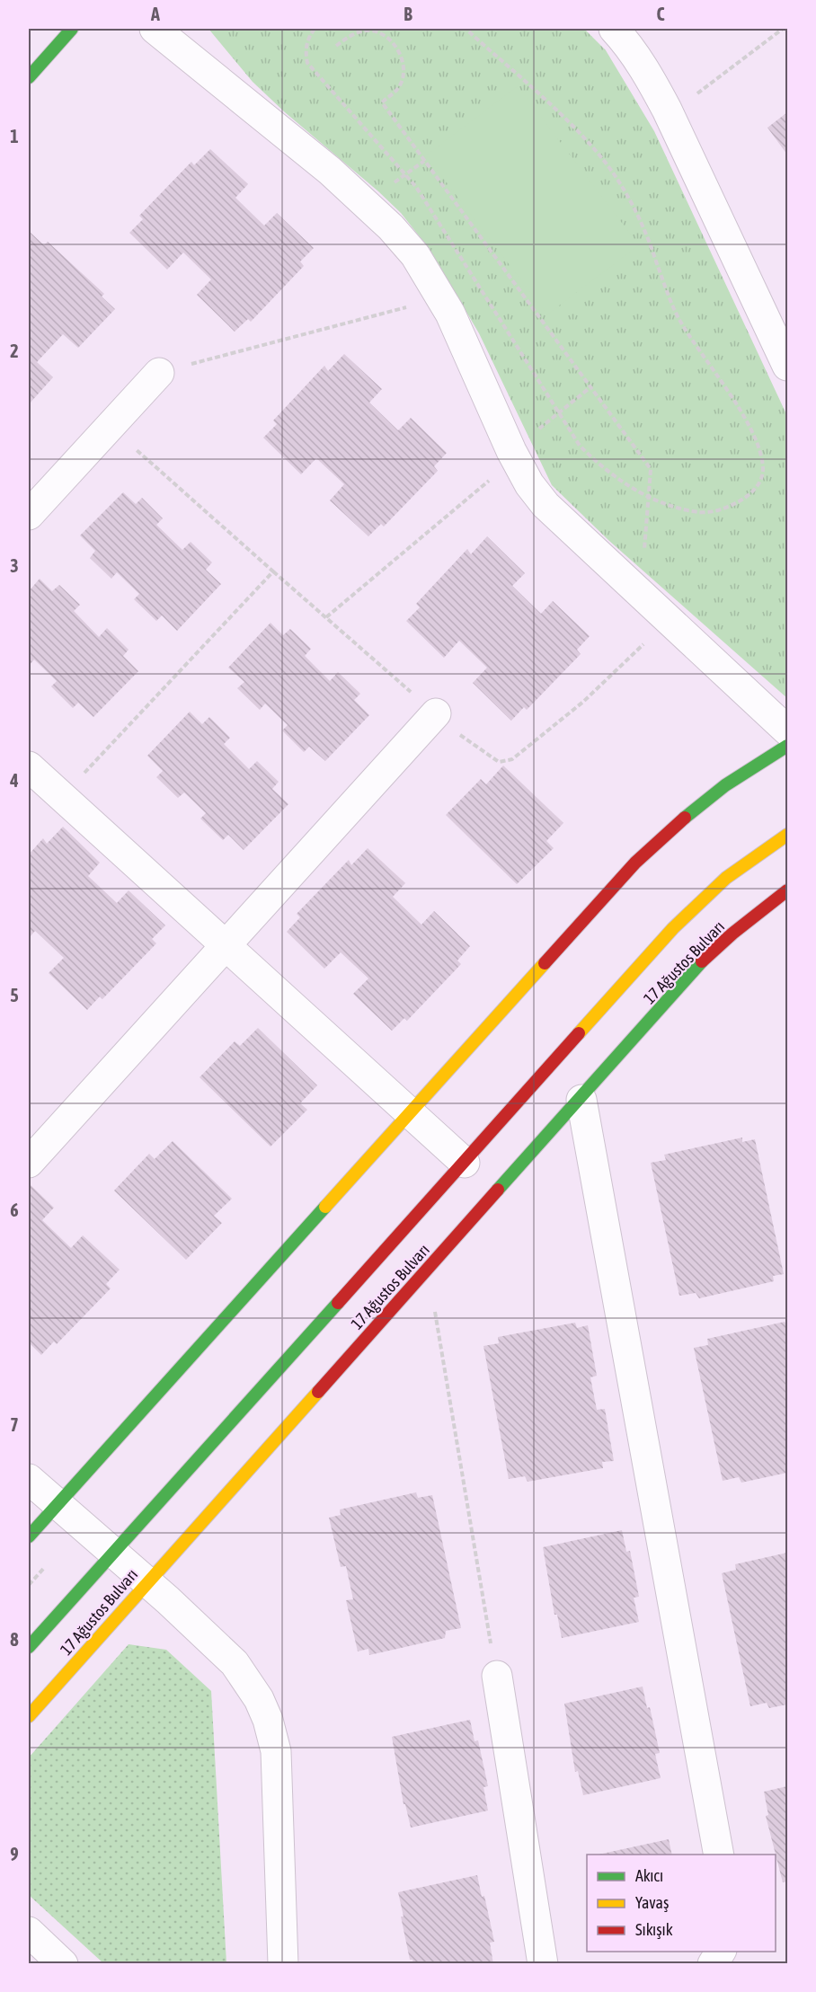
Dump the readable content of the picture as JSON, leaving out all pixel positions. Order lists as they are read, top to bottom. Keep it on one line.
{"streets":{"main road":["17 Ağustos Bulvarı"]},"legend":["Akıcı","Yavaş","Sıkışık"],"grid":{"columns":["A","B","C"],"rows":["1","2","3","4","5","6","7","8","9"]}}
